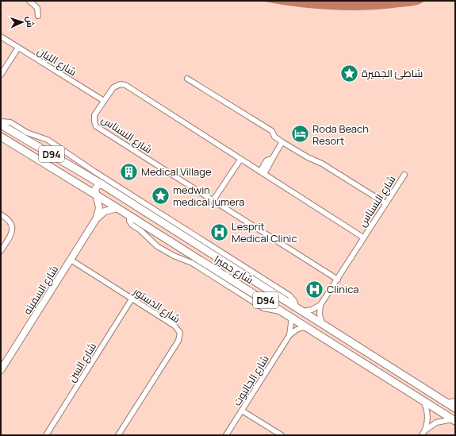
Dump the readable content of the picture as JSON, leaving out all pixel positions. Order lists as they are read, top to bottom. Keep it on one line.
{"streets":{"main road":["D94","شارع جميرا"],"street":["شارع الليان","شارع النسناس","شارع السفينه","شارع الدستور","شارع السن","شارع الجالبوت"]},"crossings":[["شارع الليان","شارع النسناس"],["شارع جميرا","شارع السفينه"],["شارع جميرا","شارع الجالبوت"],["شارع السفينه","شارع الدستور"],["شارع الدستور","شارع السن"]],"places":{"place":["شاطئ الجميرة","medwin medical jumera"],"hotel":["Roda Beach Resort"],"building":["Medical Village"],"hospital":["Lesprit Medical Clinic","Clinica"]},"north":"right"}
